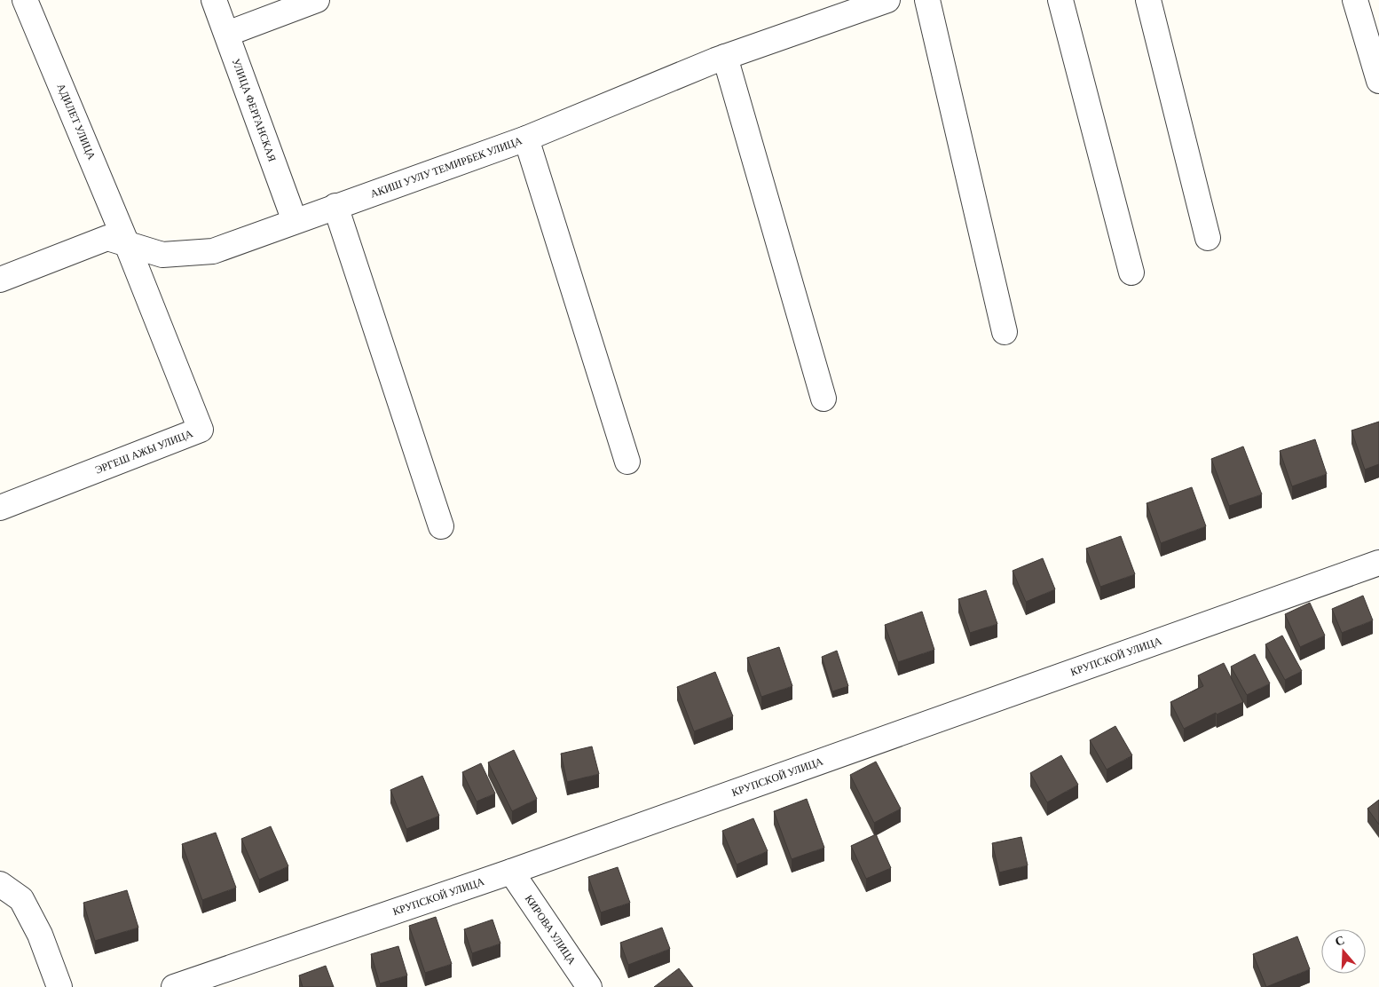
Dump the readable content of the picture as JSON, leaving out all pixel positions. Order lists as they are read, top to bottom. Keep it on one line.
{"streets":{"street":["УЛИЦА ФЕРГАНСКАЯ","АДИЛЕТ УЛИЦА","АКИШ УУЛУ ТЕМИРБЕК УЛИЦА","ЭРГЕШ АЖЫ УЛИЦА","КРУПСКОЙ УЛИЦА","КИРОВА УЛИЦА"]},"crossings":[["УЛИЦА ФЕРГАНСКАЯ","АКИШ УУЛУ ТЕМИРБЕК УЛИЦА"],["АДИЛЕТ УЛИЦА","АКИШ УУЛУ ТЕМИРБЕК УЛИЦА"],["АДИЛЕТ УЛИЦА","ЭРГЕШ АЖЫ УЛИЦА"],["АКИШ УУЛУ ТЕМИРБЕК УЛИЦА","ЭРГЕШ АЖЫ УЛИЦА"],["КРУПСКОЙ УЛИЦА","КИРОВА УЛИЦА"]],"north":"top"}
